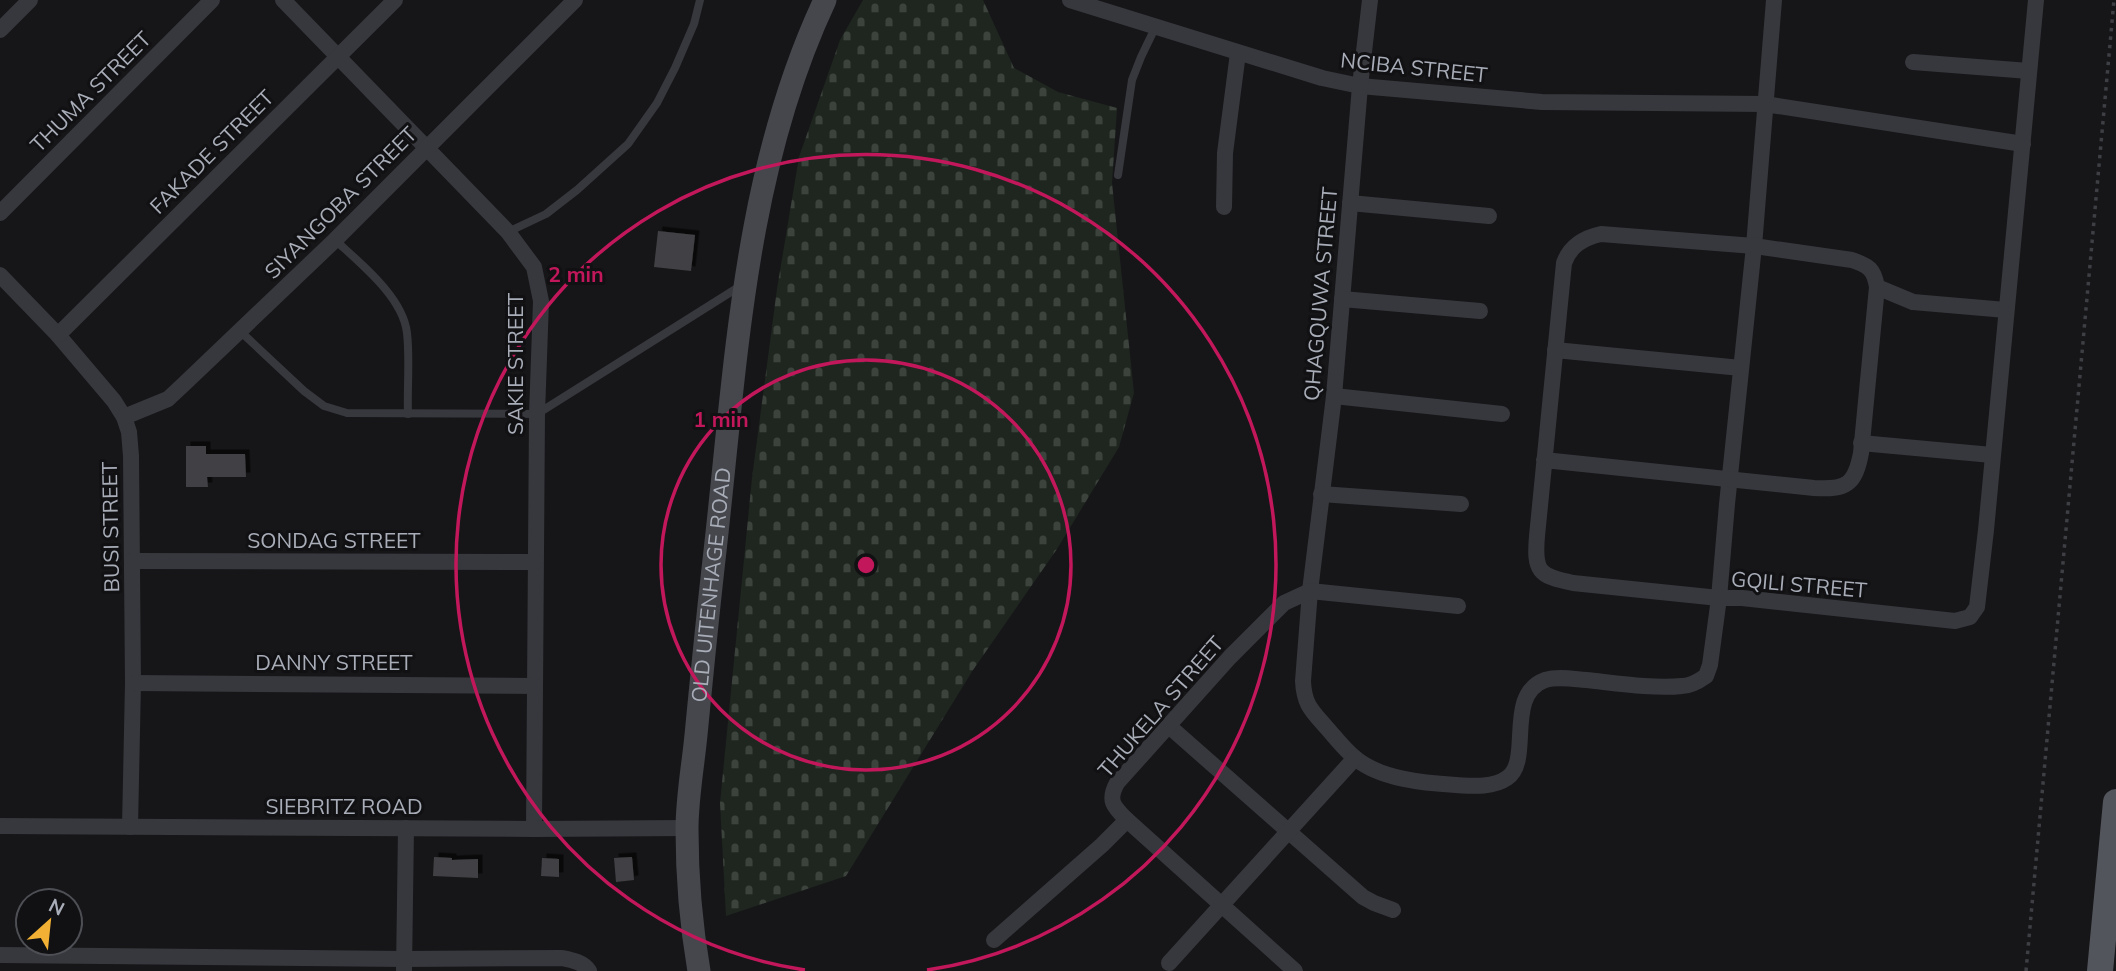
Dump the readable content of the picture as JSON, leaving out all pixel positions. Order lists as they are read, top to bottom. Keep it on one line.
{"streets":{"street":["NCIBA STREET","THUMA STREET","FAKADE STREET","SIYANGOBA STREET","QHAGQUWA STREET","SAKIE STREET","BUSI STREET","SONDAG STREET","OLD UITENHAGE ROAD","GQILI STREET","DANNY STREET","THUKELA STREET","SIEBRITZ ROAD"]},"crossings":[["NCIBA STREET","QHAGQUWA STREET"],["FAKADE STREET","SAKIE STREET"],["FAKADE STREET","BUSI STREET"],["SIYANGOBA STREET","SAKIE STREET"],["SIYANGOBA STREET","BUSI STREET"],["QHAGQUWA STREET","GQILI STREET"],["QHAGQUWA STREET","THUKELA STREET"],["SAKIE STREET","SONDAG STREET"],["SAKIE STREET","DANNY STREET"],["SAKIE STREET","SIEBRITZ ROAD"],["BUSI STREET","SONDAG STREET"],["BUSI STREET","DANNY STREET"],["BUSI STREET","SIEBRITZ ROAD"],["OLD UITENHAGE ROAD","SIEBRITZ ROAD"],["GQILI STREET","THUKELA STREET"]],"north":"top right","rings":["2 min","1 min"]}
